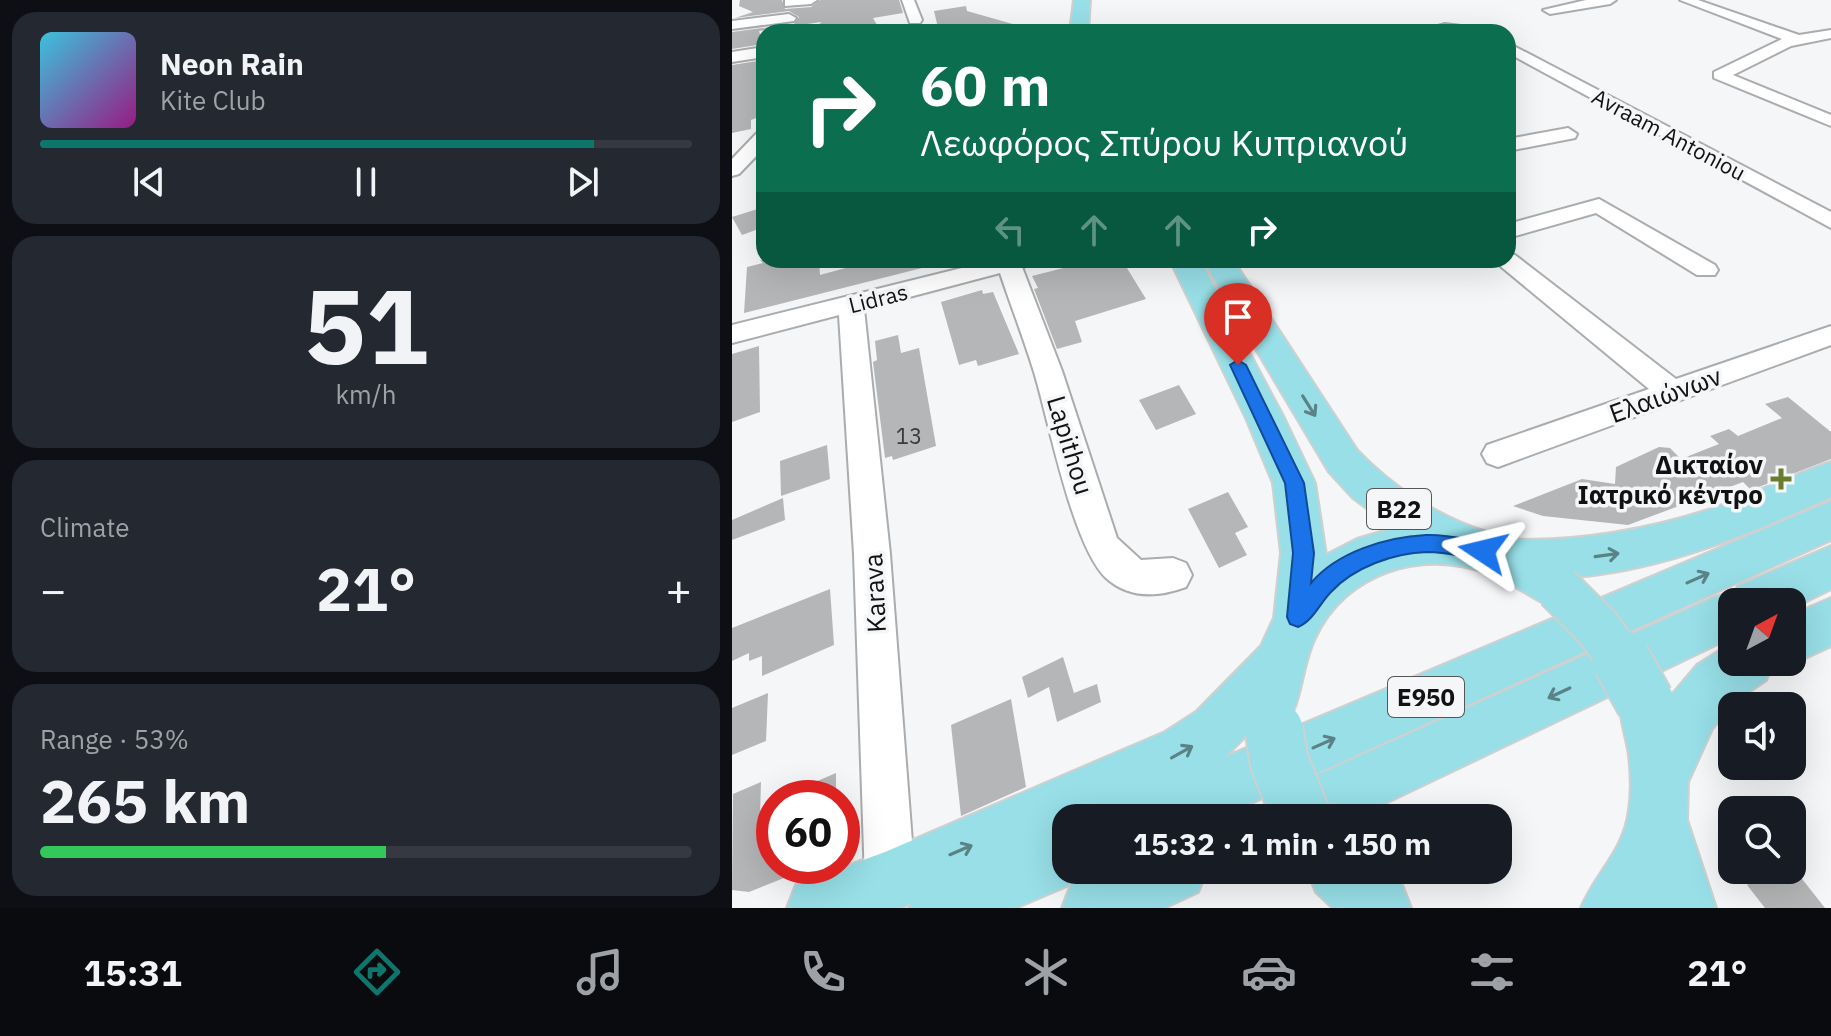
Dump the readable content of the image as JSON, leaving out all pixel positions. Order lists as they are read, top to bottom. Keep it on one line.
{"streets":{"main road":["B22","E950"],"street":["Avraam Antoniou","Lidras","Ελαιώνων","Lapithou","Karava"]},"crossings":[["Lidras","Karava"]],"places":{"health":["Δικταίον Ιατρικό κέντρο"]},"house_numbers":["13"],"north":"top right","page":{"turn":["60 m","Λεωφόρος Σπύρου Κυπριανού"],"song":["Neon Rain","Kite Club"],"tile":[["51","km/h"],"Climate",["Range · 53%","265 km"]],"heat":["−","21°","+"],"limit":"60","trip":"15:32 · 1 min · 150 m","tabs":["15:31","21°"]}}
